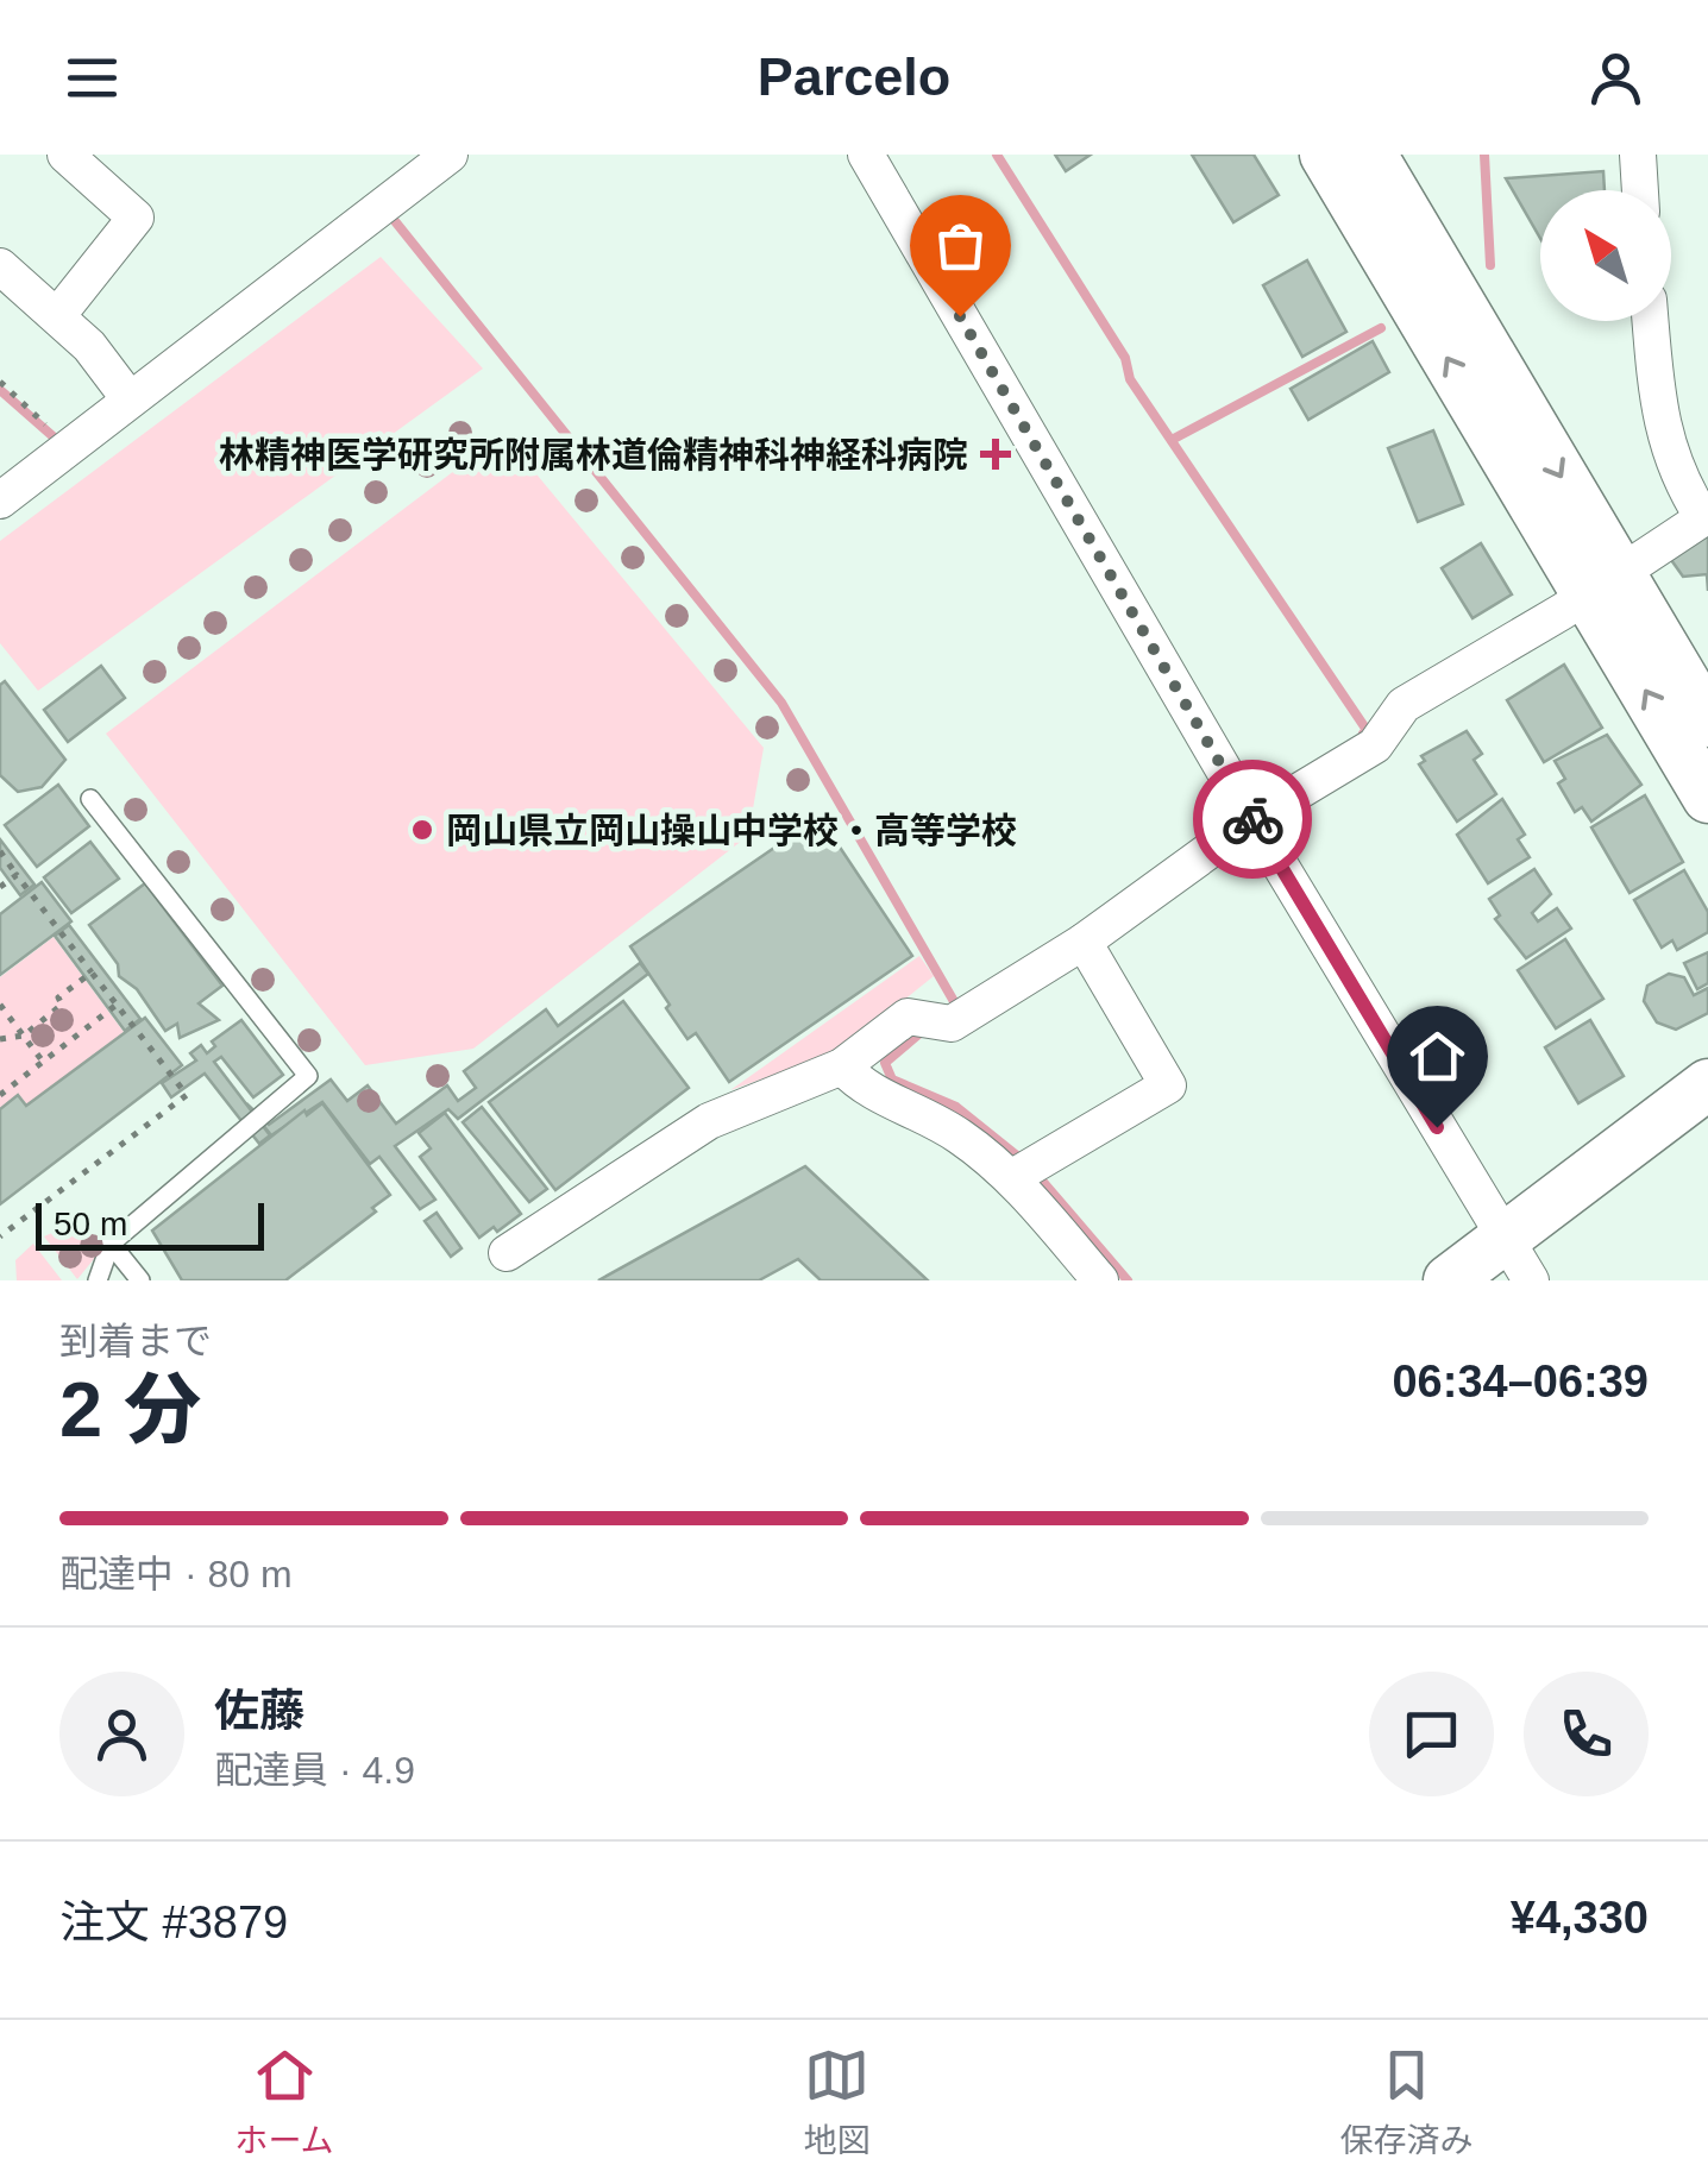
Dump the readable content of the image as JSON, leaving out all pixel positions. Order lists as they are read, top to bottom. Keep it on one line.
{"places":{"health":["林精神医学研究所附属林道倫精神科神経科病院"],"other":["岡山県立岡山操山中学校・高等学校"]},"scale_bar":"50 m","north":"top left","page":{"header":"Parcelo","scale":"50 m","heading":["2 分","到着まで","06:34–06:39"],"panel":["佐藤","配達員 · 4.9","注文 #3879","¥4,330"],"bar":"配達中 · 80 m","tabs":["ホーム","地図","保存済み"]}}
